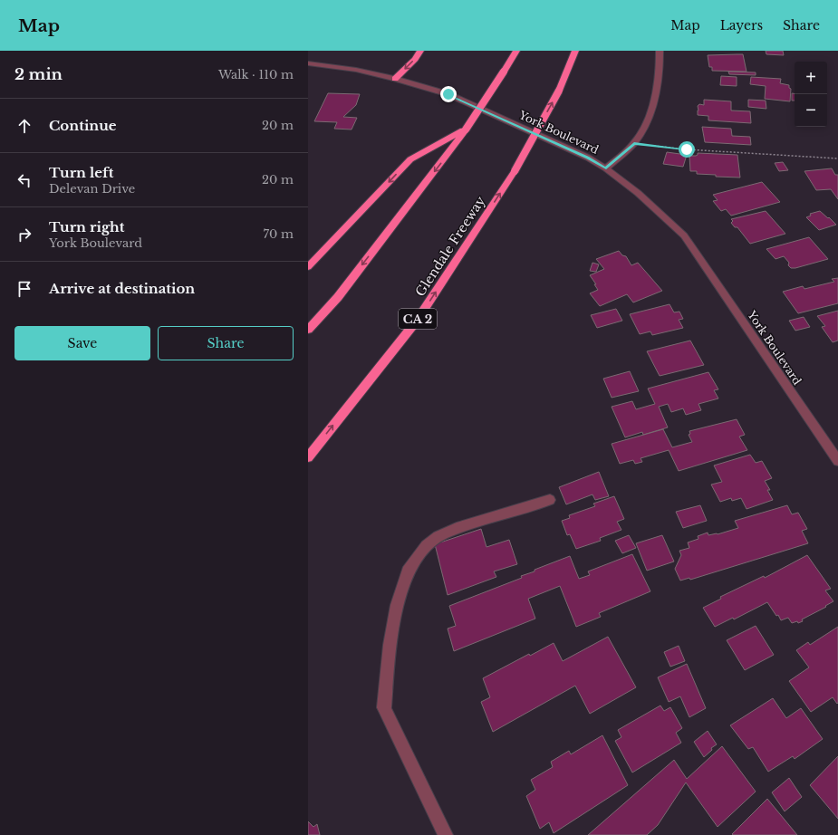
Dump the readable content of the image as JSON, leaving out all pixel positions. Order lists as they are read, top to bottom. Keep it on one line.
{"streets":{"highway":["Glendale Freeway","CA 2"],"street":["York Boulevard"]},"page":{"header":"Map","nav":["Map","Layers","Share"],"heading":["2 min","Walk · 110 m"],"map_buttons":["+","−"],"list":[["Continue","20 m"],["Turn left","Delevan Drive","20 m"],["Turn right","York Boulevard","70 m"],"Arrive at destination"],"buttons":["Save","Share"]}}
